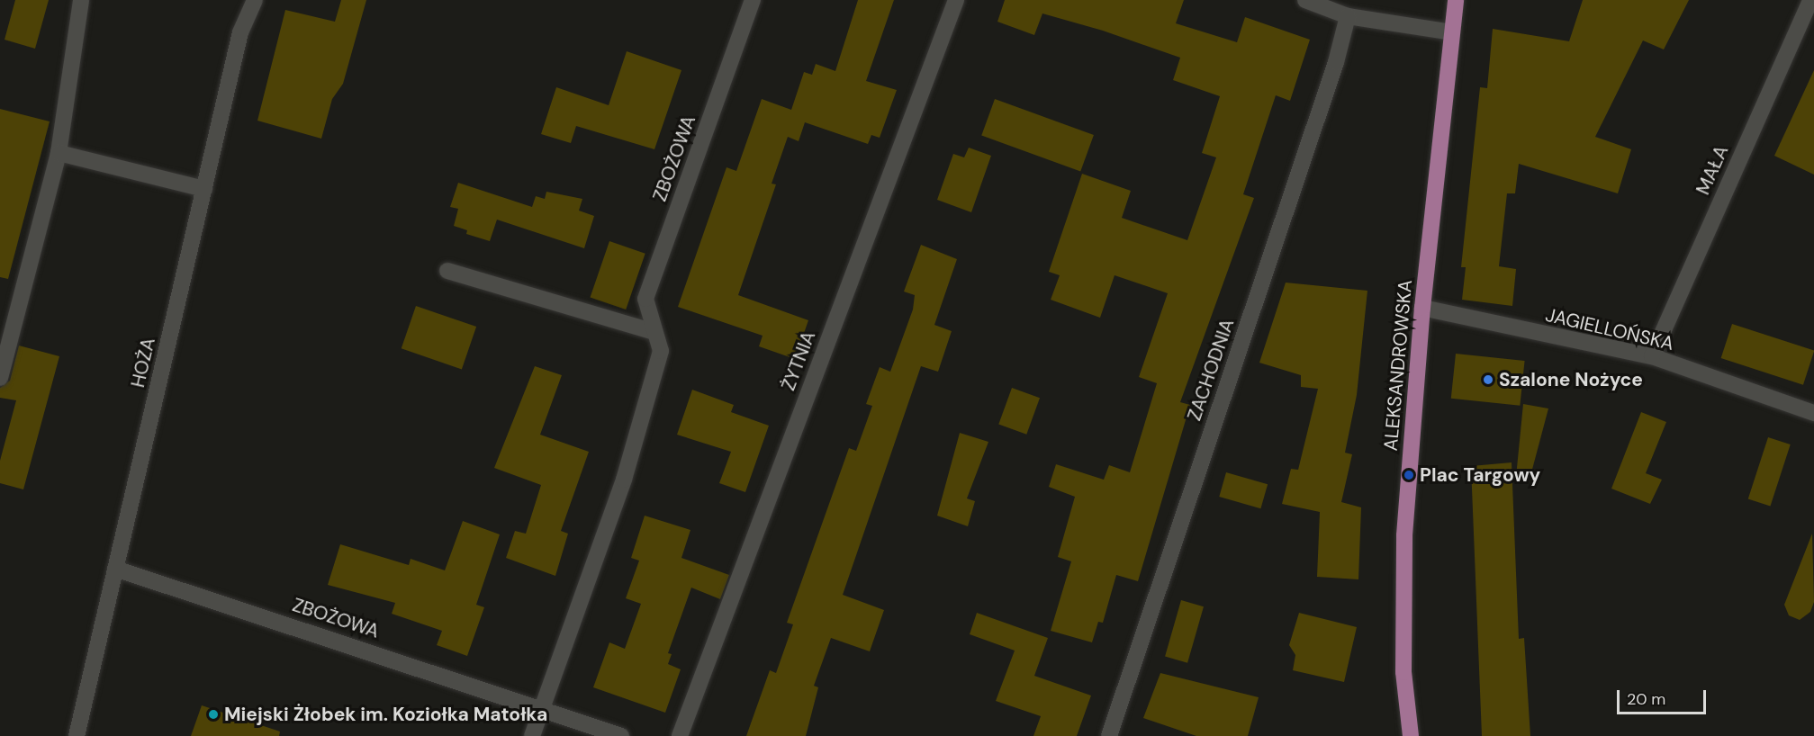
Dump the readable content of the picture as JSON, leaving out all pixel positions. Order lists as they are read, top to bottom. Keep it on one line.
{"streets":{"main road":["ALEKSANDROWSKA"],"street":["ZBOŻOWA","MAŁA","JAGIELLOŃSKA","ŻYTNIA","HOŻA","ZACHODNIA"]},"crossings":[["ZBOŻOWA","HOŻA"],["MAŁA","JAGIELLOŃSKA"],["JAGIELLOŃSKA","ALEKSANDROWSKA"]],"places":["Szalone Nożyce","Plac Targowy","Miejski Żłobek im. Koziołka Matołka"],"scale_bar":"20 m"}
